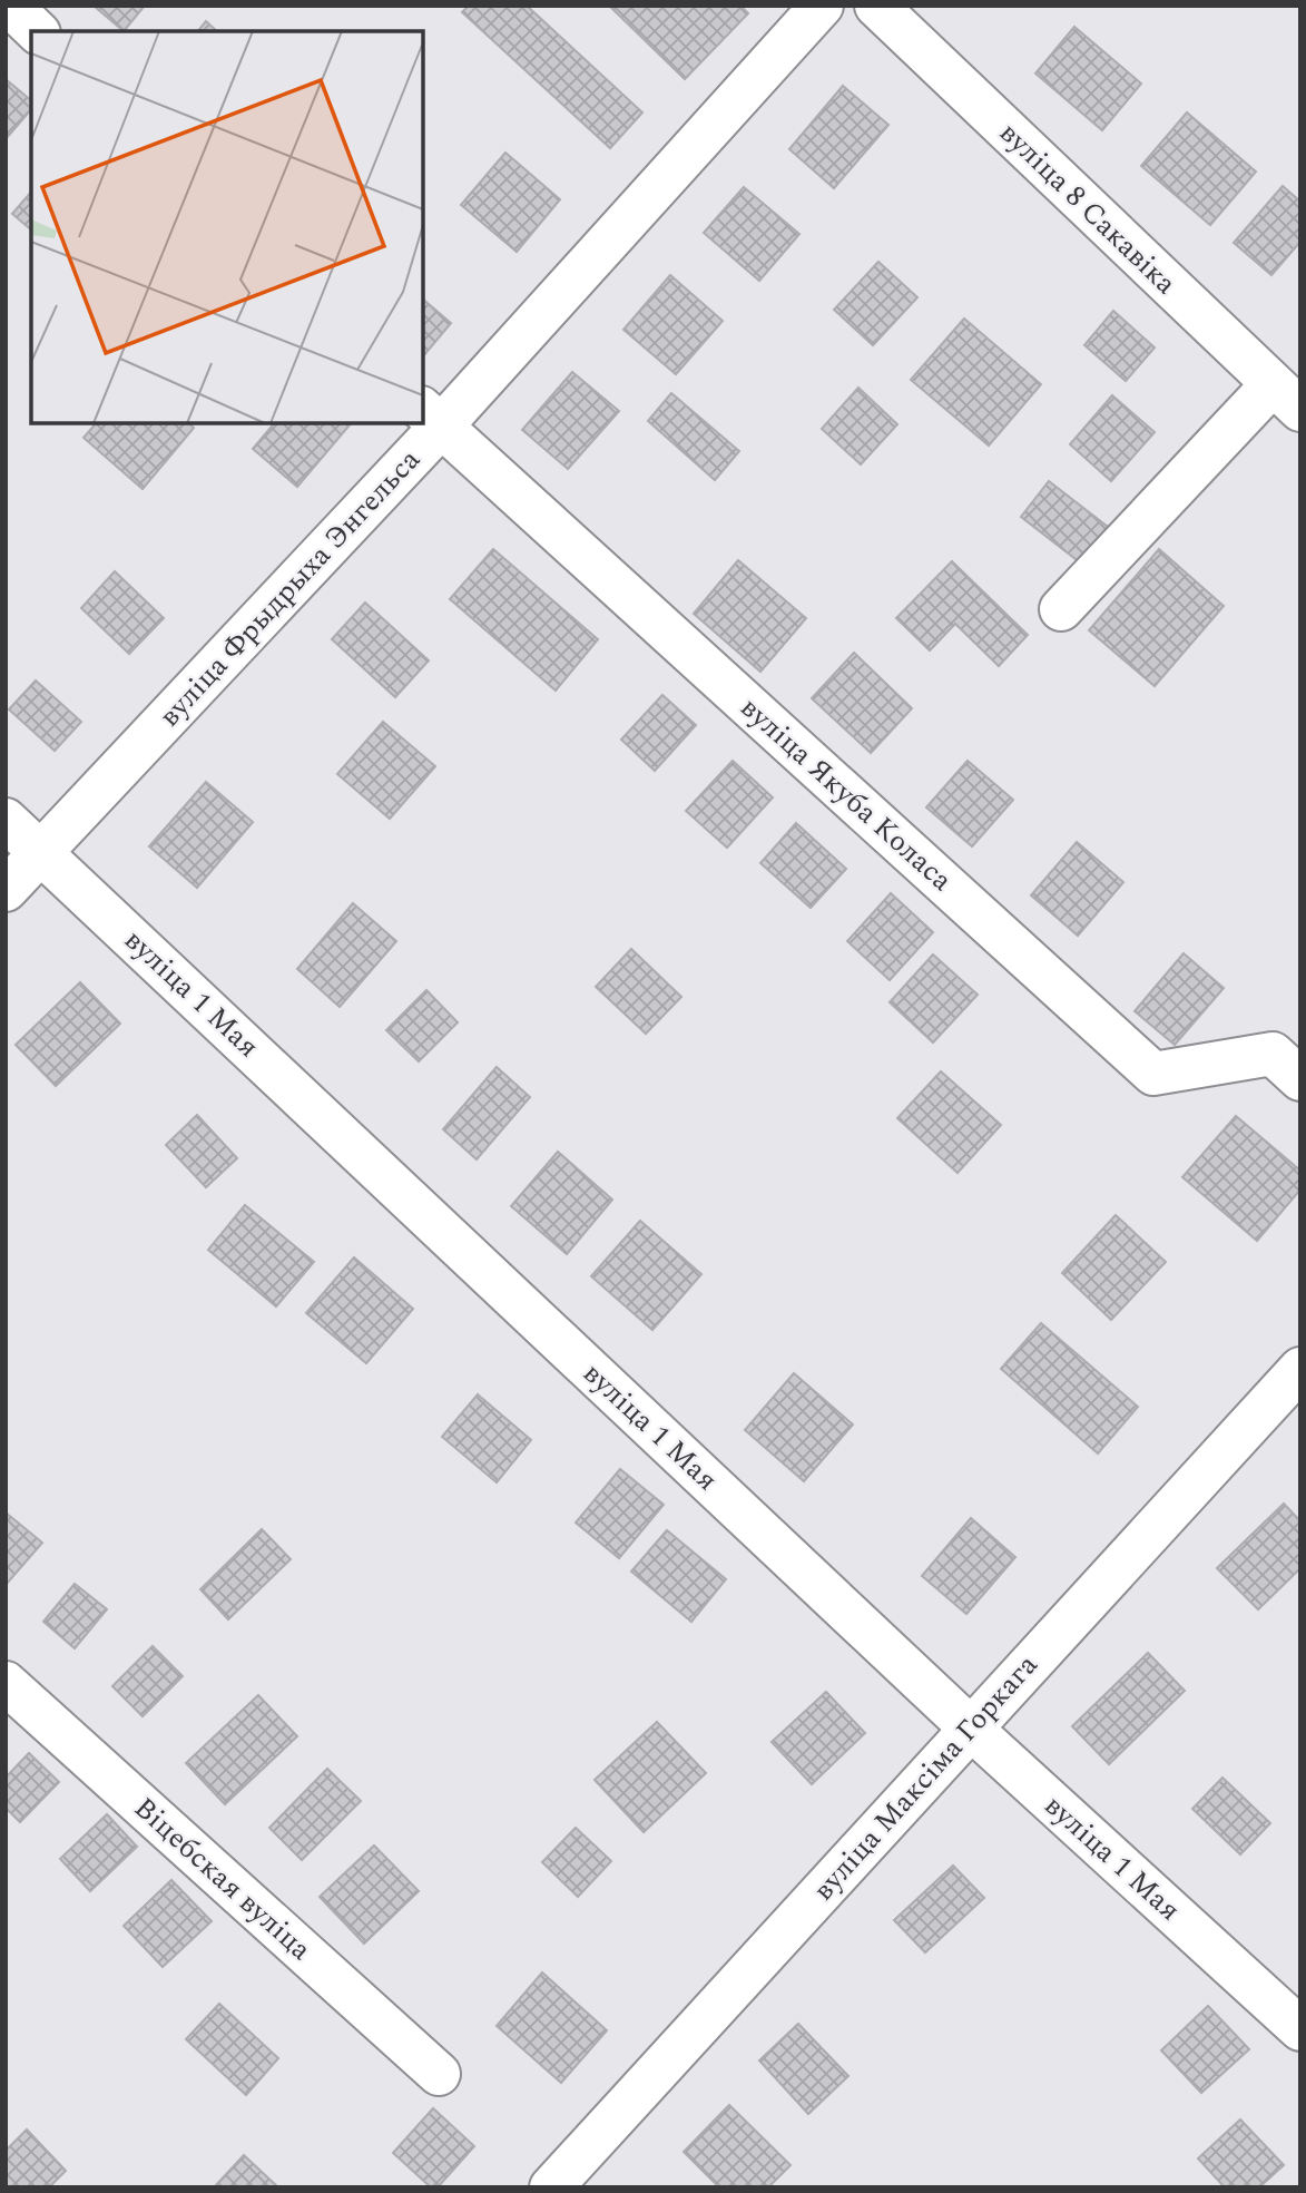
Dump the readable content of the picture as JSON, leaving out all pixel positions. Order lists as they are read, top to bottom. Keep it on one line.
{"streets":{"street":["вуліца 8 Сакавіка","вуліца Фрыдрыха Энгельса","вуліца Якуба Коласа","вуліца 1 Мая","вуліца Максіма Горкага","Віцебская вуліца"]},"crossings":[["вуліца Фрыдрыха Энгельса","вуліца Якуба Коласа"],["вуліца Фрыдрыха Энгельса","вуліца 1 Мая"],["вуліца 1 Мая","вуліца Максіма Горкага"]]}
